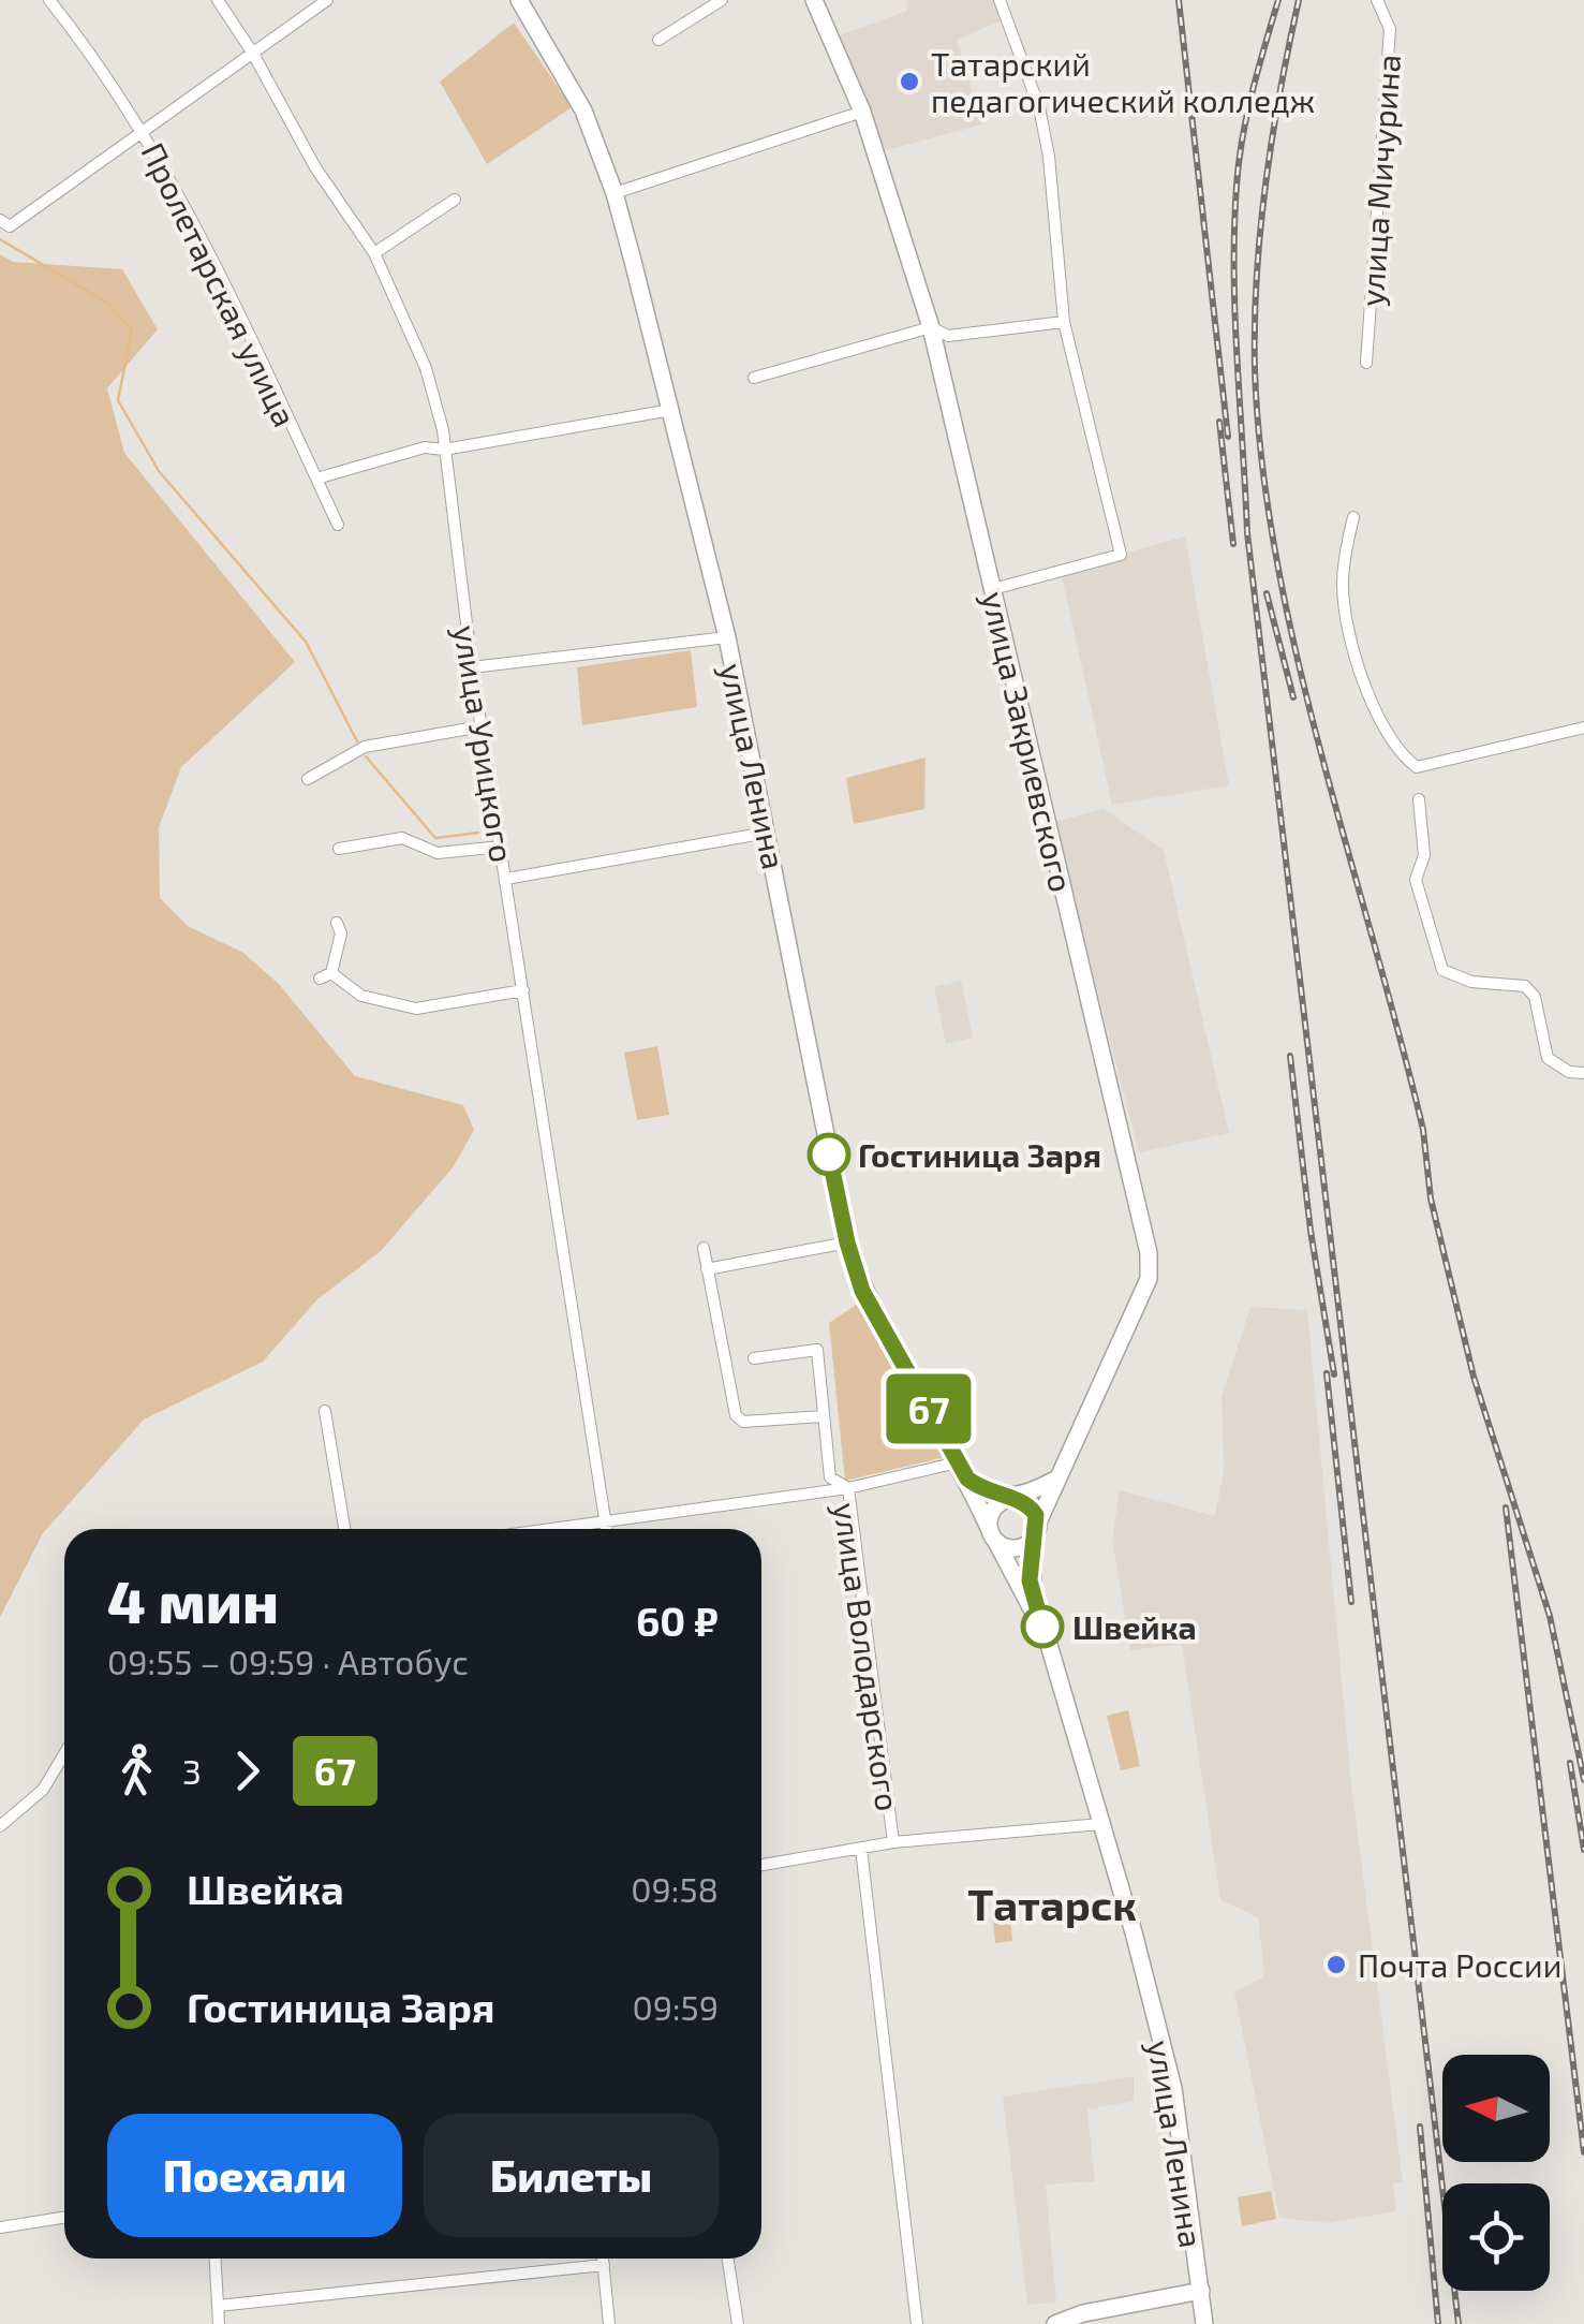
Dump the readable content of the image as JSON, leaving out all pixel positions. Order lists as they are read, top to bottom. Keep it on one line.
{"streets":{"main road":["улица Закриевского","улица Ленина"],"street":["улица Мичурина","Пролетарская улица","улица Урицкого","улица Володарского"]},"crossings":[["улица Закриевского","улица Ленина"]],"districts":["Татарск"],"places":["Татарский педагогический колледж","Гостиница Заря","Швейка","Почта России"],"lines":["bus line 67"],"north":"left","page":{"on_map":"67","heading":["4 мин","09:55 – 09:59 · Автобус","60 ₽"],"legs":["3","67"],"list":[{"name":"Швейка","value":"09:58"},{"name":"Гостиница Заря","value":"09:59"}],"buttons":["Поехали","Билеты"]}}
